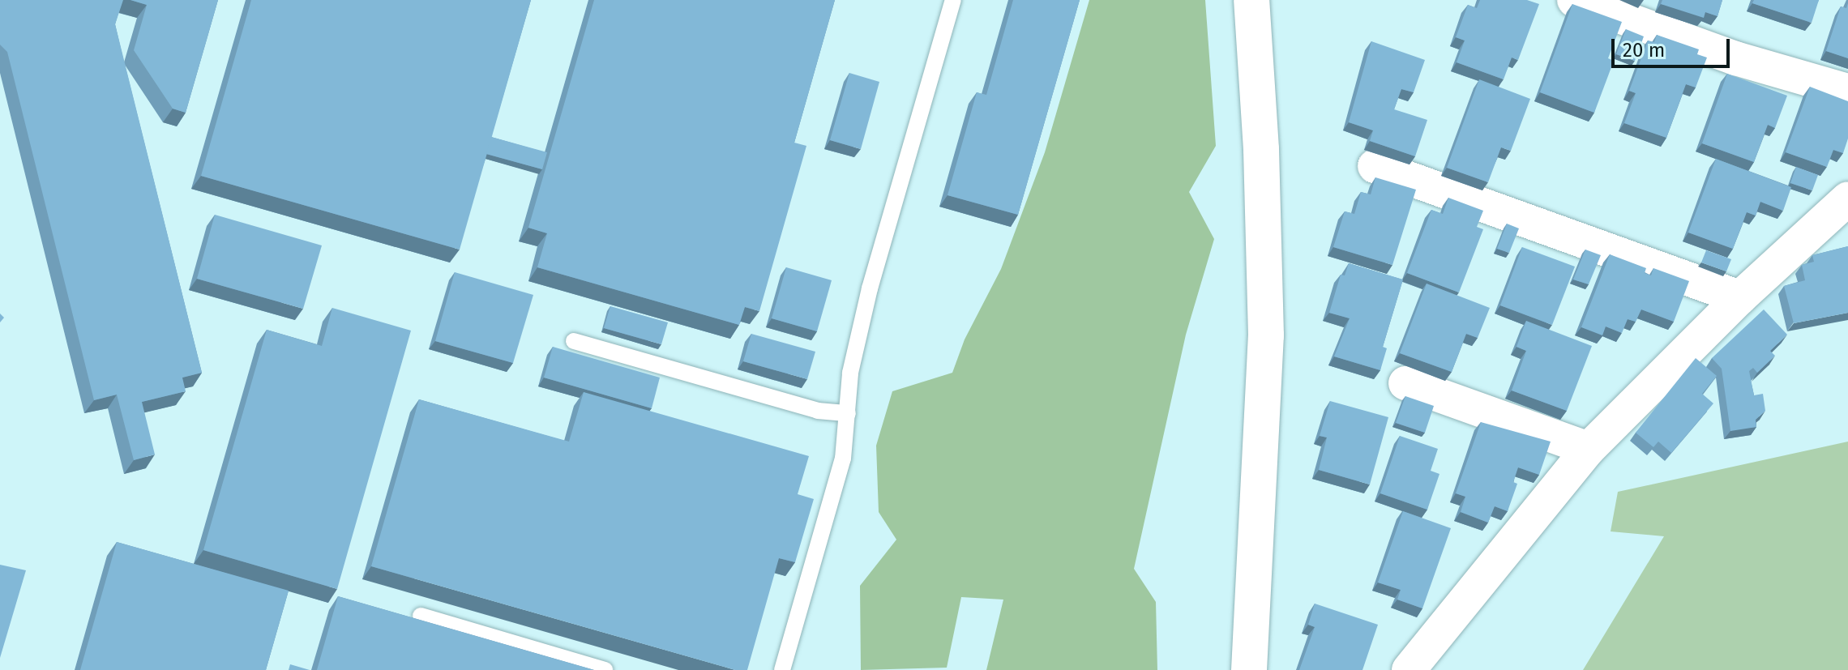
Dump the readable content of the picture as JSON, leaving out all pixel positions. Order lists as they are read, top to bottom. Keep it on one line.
{"scale_bar":"20 m"}
